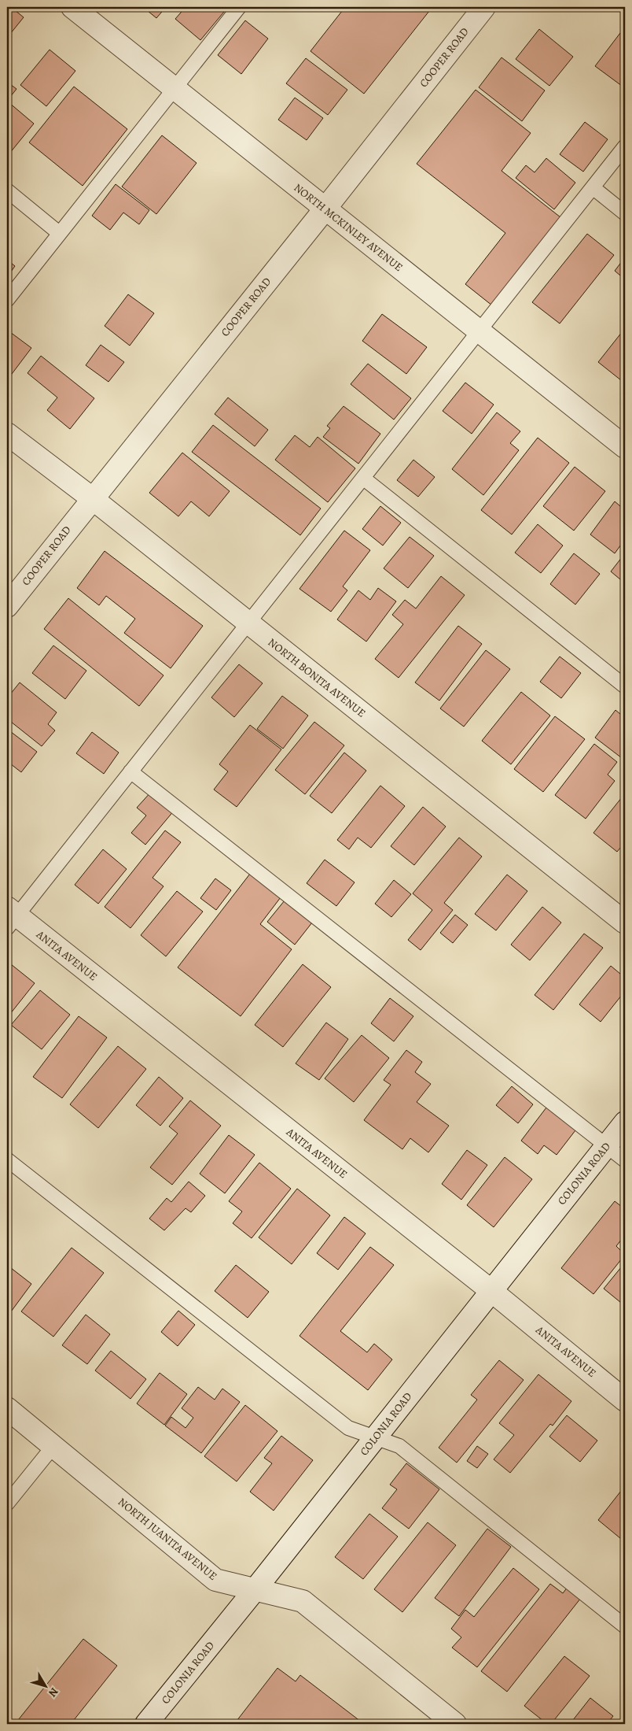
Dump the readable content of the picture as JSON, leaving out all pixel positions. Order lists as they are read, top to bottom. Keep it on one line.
{"streets":{"street":["COOPER ROAD","NORTH MCKINLEY AVENUE","NORTH BONITA AVENUE","ANITA AVENUE","COLONIA ROAD","NORTH JUANITA AVENUE"]},"crossings":[["COOPER ROAD","NORTH MCKINLEY AVENUE"],["COOPER ROAD","NORTH BONITA AVENUE"],["ANITA AVENUE","COLONIA ROAD"],["COLONIA ROAD","NORTH JUANITA AVENUE"]],"north":"bottom right"}
